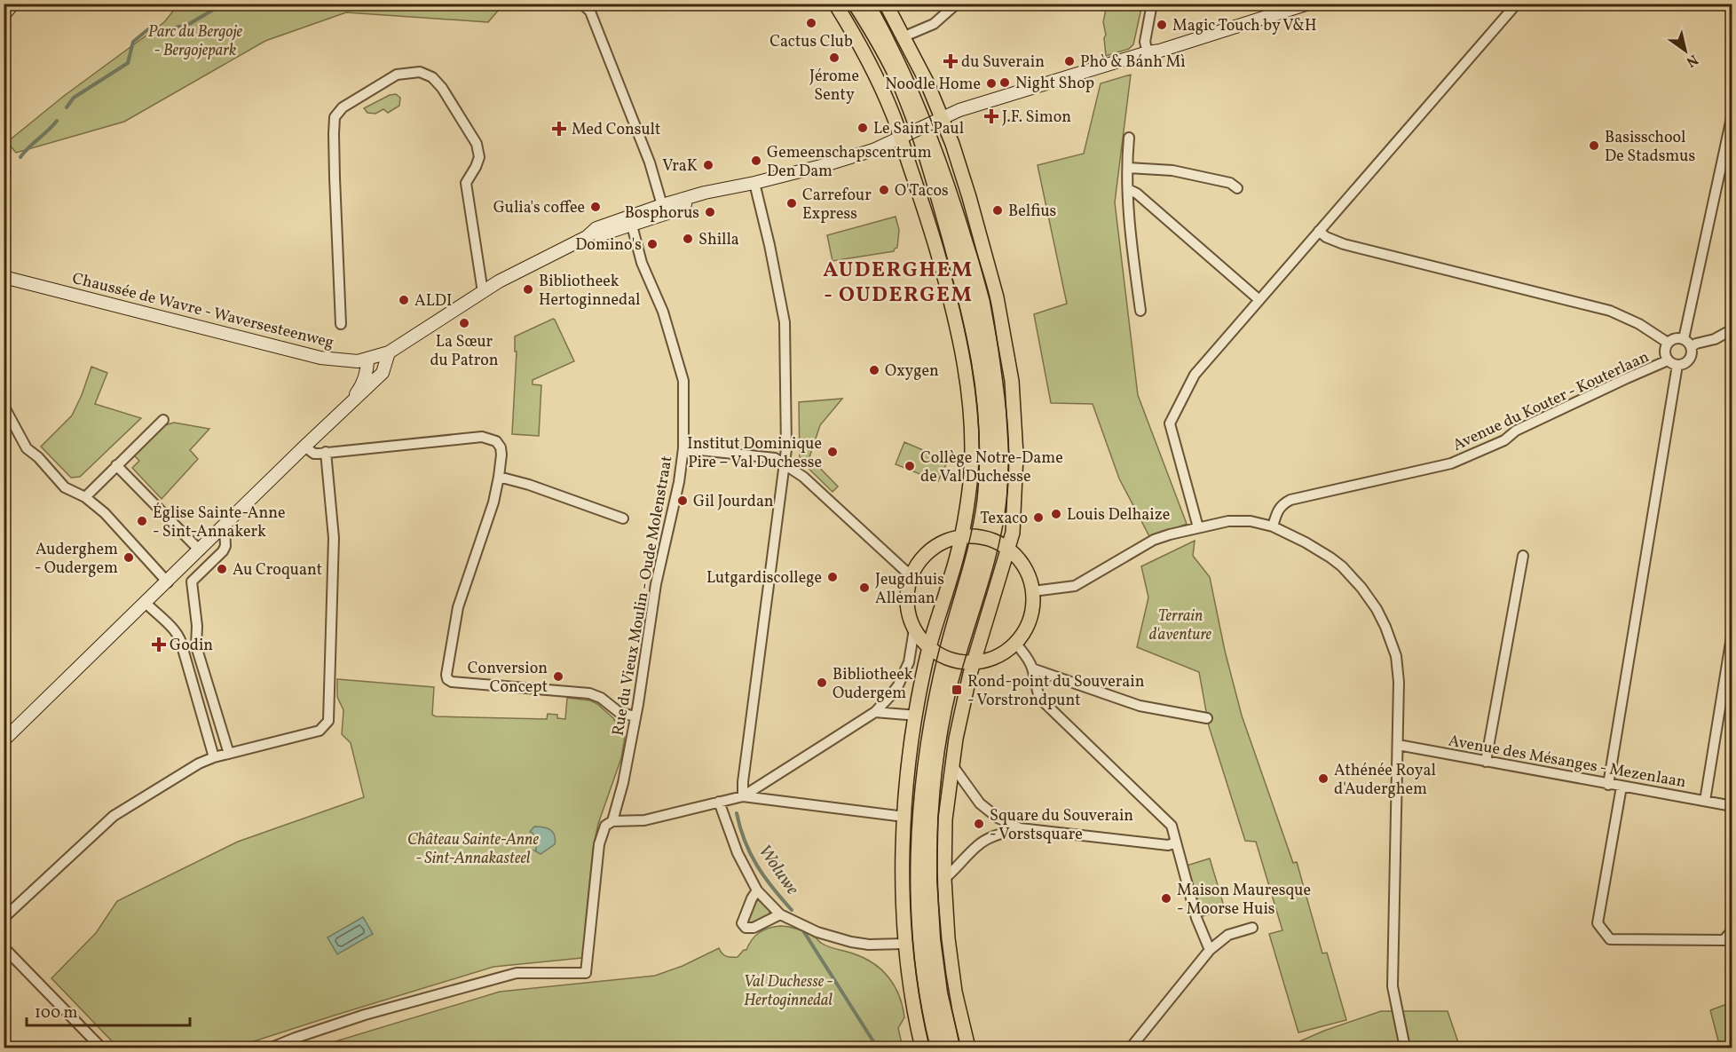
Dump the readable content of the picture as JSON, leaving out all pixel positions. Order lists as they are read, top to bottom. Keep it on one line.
{"streets":{"main road":["Chaussée de Wavre - Waversesteenweg"],"street":["Avenue du Kouter - Kouterlaan","Rue du Vieux Moulin - Oude Molenstraat","Avenue des Mésanges - Mezenlaan"]},"crossings":[["Chaussée de Wavre - Waversesteenweg","Rue du Vieux Moulin - Oude Molenstraat"]],"districts":["AUDERGHEM - OUDERGEM"],"water":["Woluwe"],"parks":["Parc du Bergoje - Bergojepark","Terrain d'aventure","Château Sainte-Anne - Sint-Annakasteel","Val Duchesse - Hertoginnedal"],"places":{"other":["Cactus Club","Magic Touch by V&H","Jérome Senty","Phò & Bánh Mì","Night Shop","Noodle Home","Le Saint Paul","Basisschool De Stadsmus","Gemeenschapscentrum Den Dam","VraK","O'Tacos","Carrefour Express","Gulia's coffee","Belfius","Bosphorus","Shilla","Domino's","Bibliotheek Hertoginnedal","ALDI","La Sœur du Patron","Oxygen","Institut Dominique Pire – Val Duchesse","Collège Notre-Dame de Val Duchesse","Gil Jourdan","Louis Delhaize","Texaco","Église Sainte-Anne - Sint-Annakerk","Auderghem - Oudergem","Au Croquant","Lutgardiscollege","Jeugdhuis Alleman","Conversion Concept","Bibliotheek Oudergem","Athénée Royal d'Auderghem","Square du Souverain - Vorstsquare","Maison Mauresque - Moorse Huis"],"health":["du Suverain","J.F. Simon","Med Consult","Godin"],"transit":["Rond-point du Souverain - Vorstrondpunt"]},"scale_bar":"100 m","north":"bottom right"}
